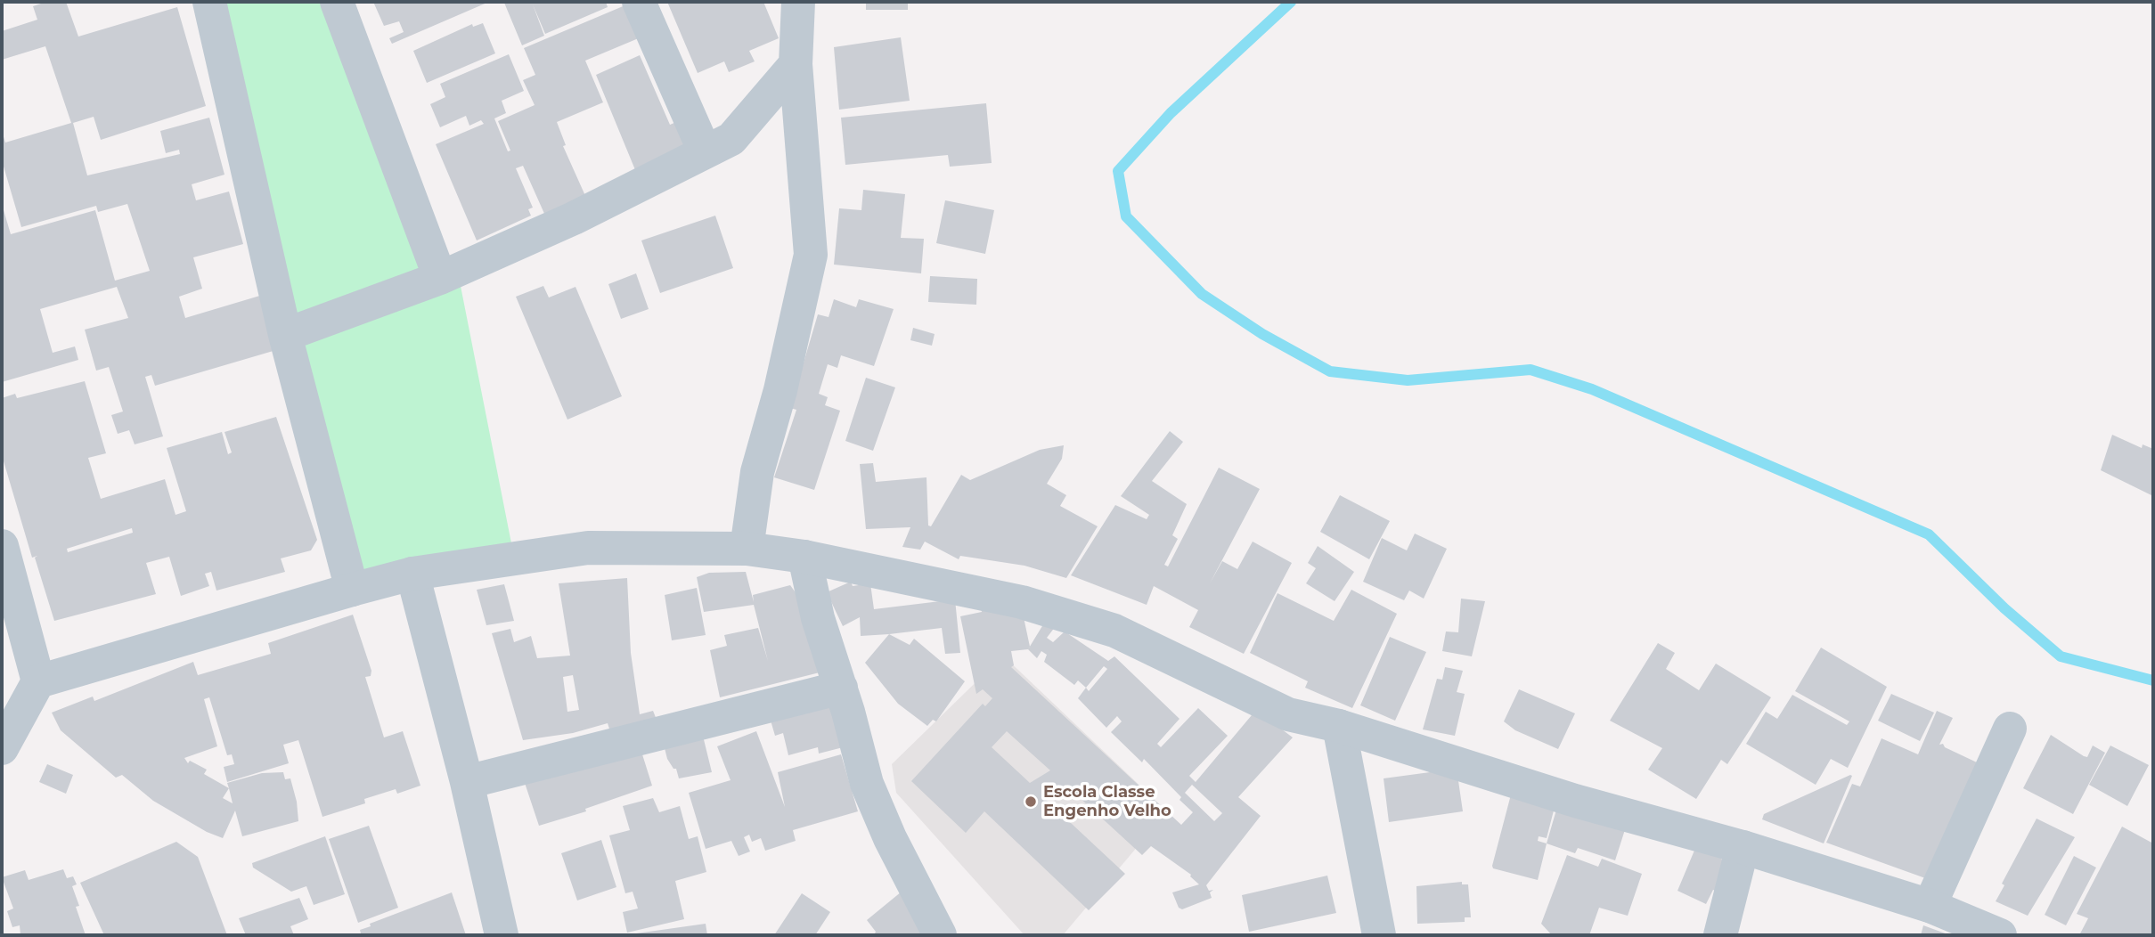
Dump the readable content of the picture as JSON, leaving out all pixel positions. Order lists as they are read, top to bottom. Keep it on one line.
{"places":["Escola Classe Engenho Velho"]}
